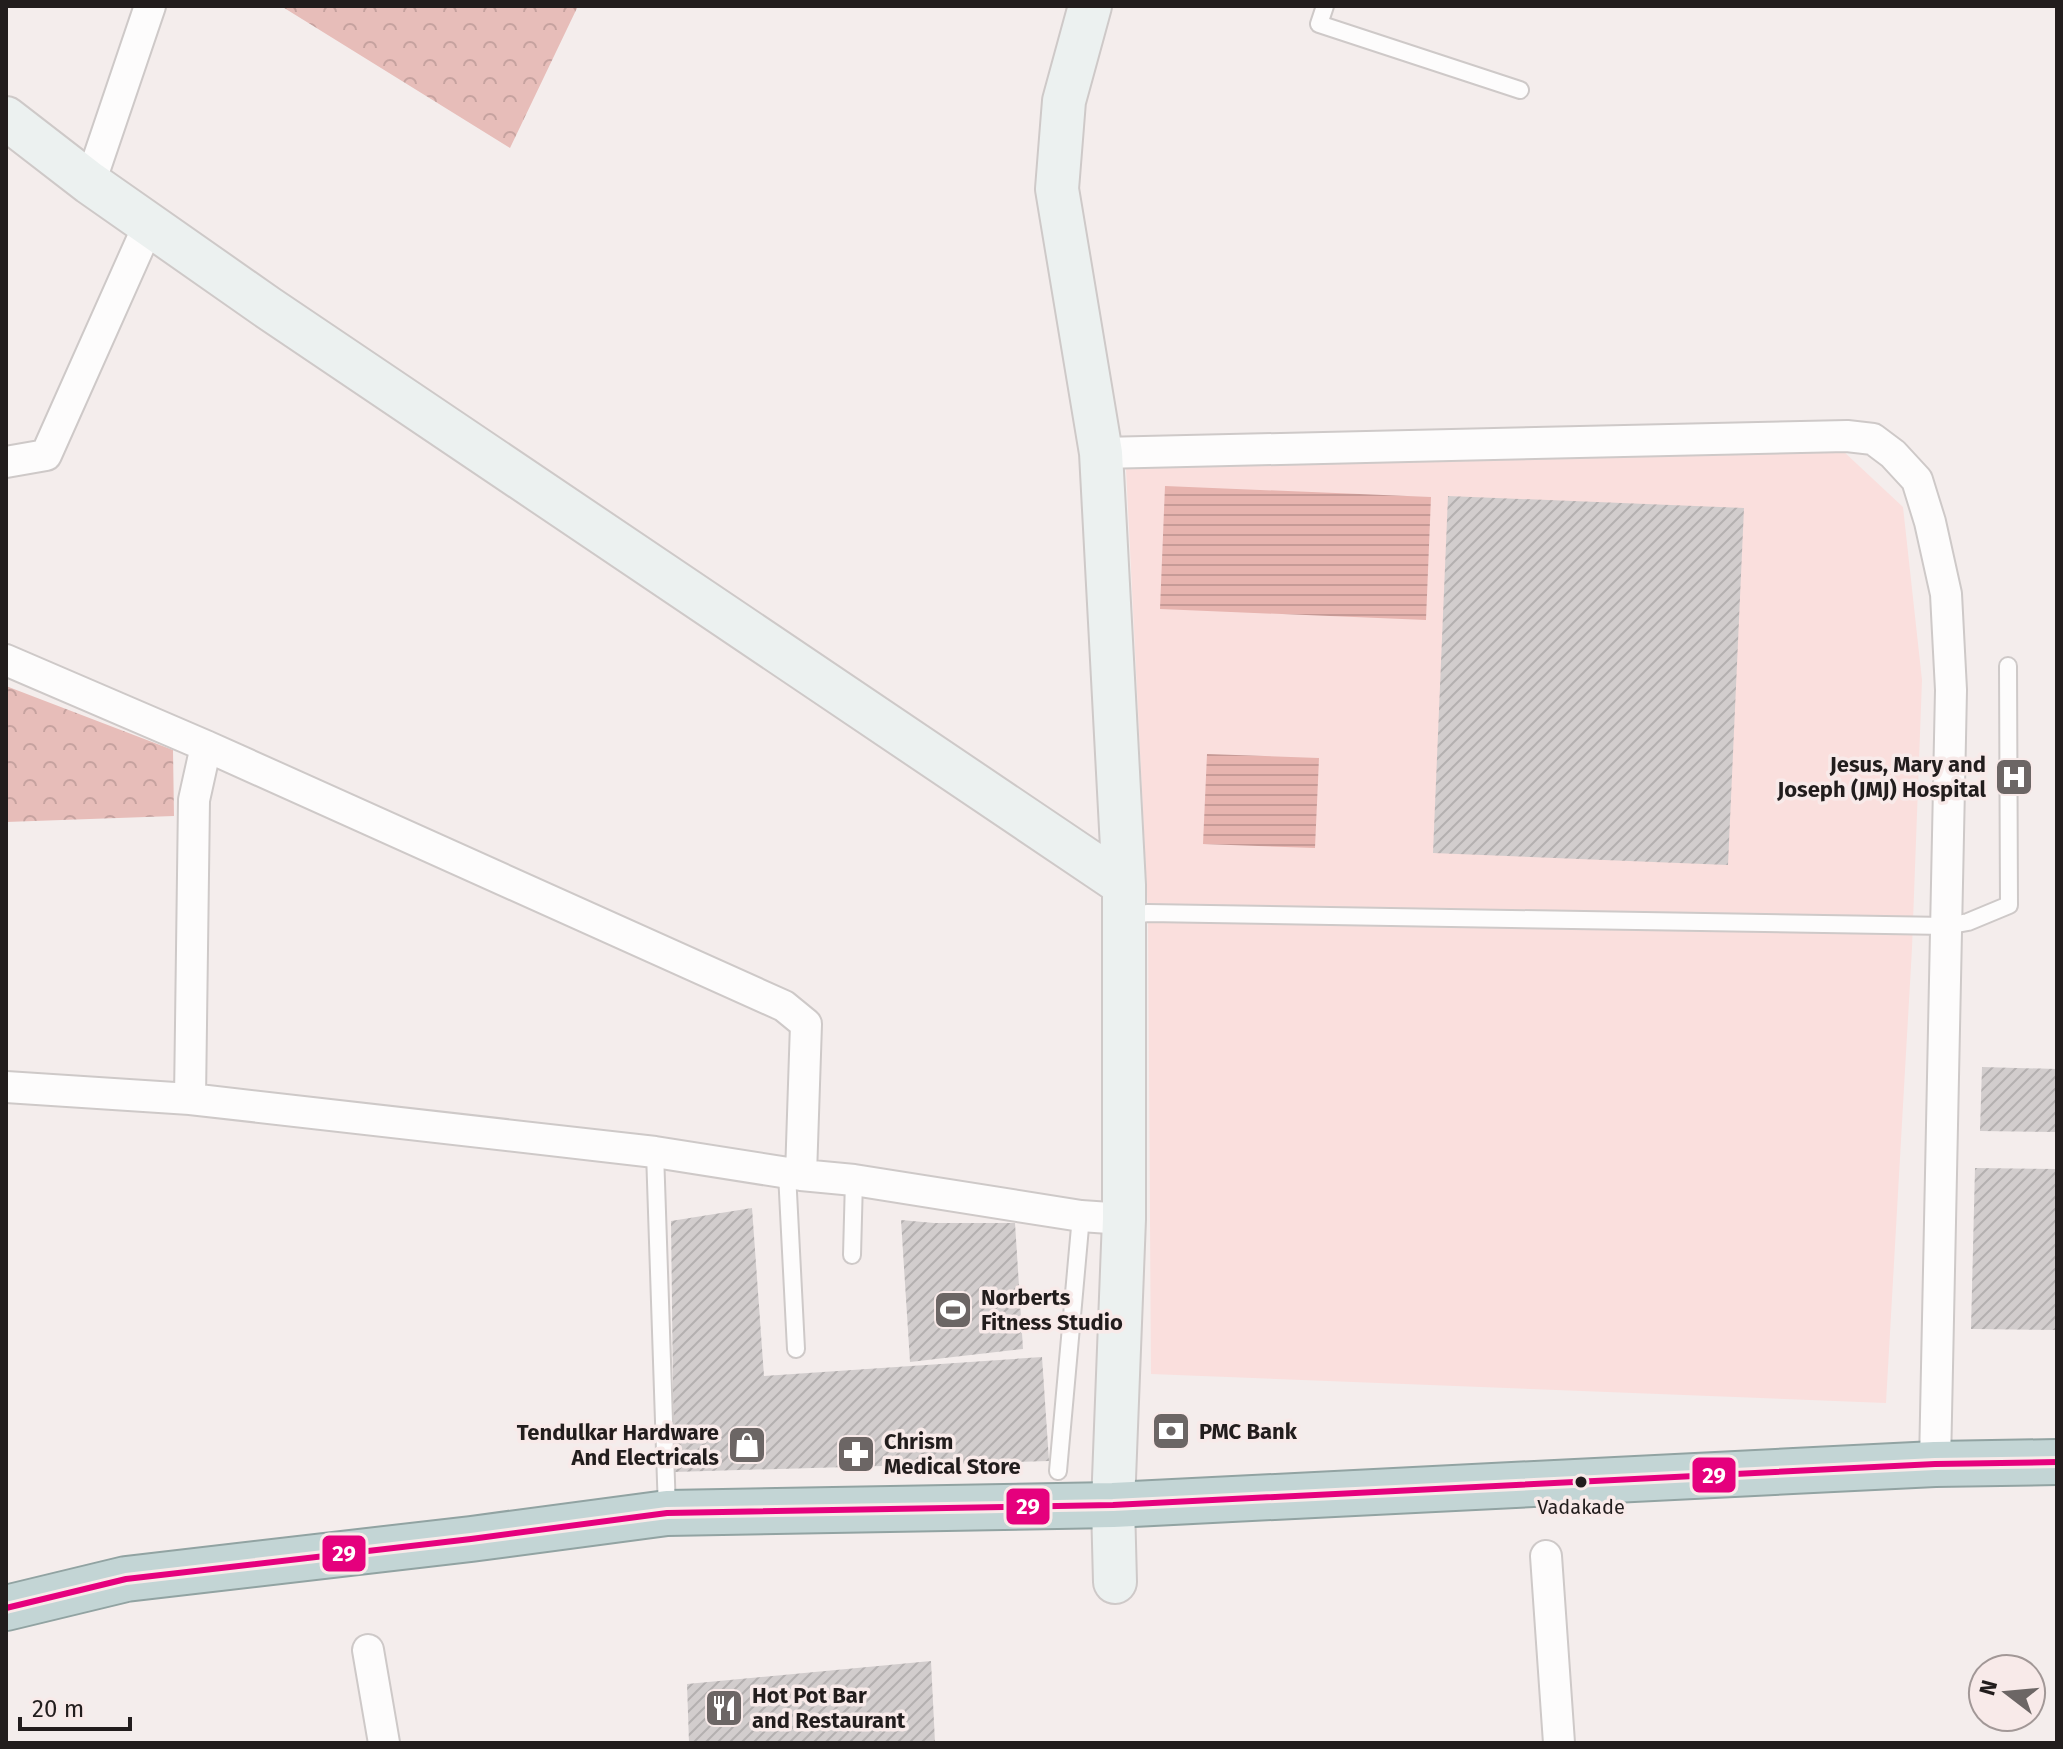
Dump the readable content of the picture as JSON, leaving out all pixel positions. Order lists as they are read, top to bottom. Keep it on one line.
{"places":{"hospital":["Jesus, Mary and Joseph (JMJ) Hospital"],"sports":["Norberts Fitness Studio"],"bank":["PMC Bank"],"shop":["Tendulkar Hardware And Electricals"],"pharmacy":["Chrism Medical Store"],"other":["Vadakade"],"restaurant":["Hot Pot Bar and Restaurant"]},"lines":["transit line 29"],"scale_bar":"20 m","north":"left"}
